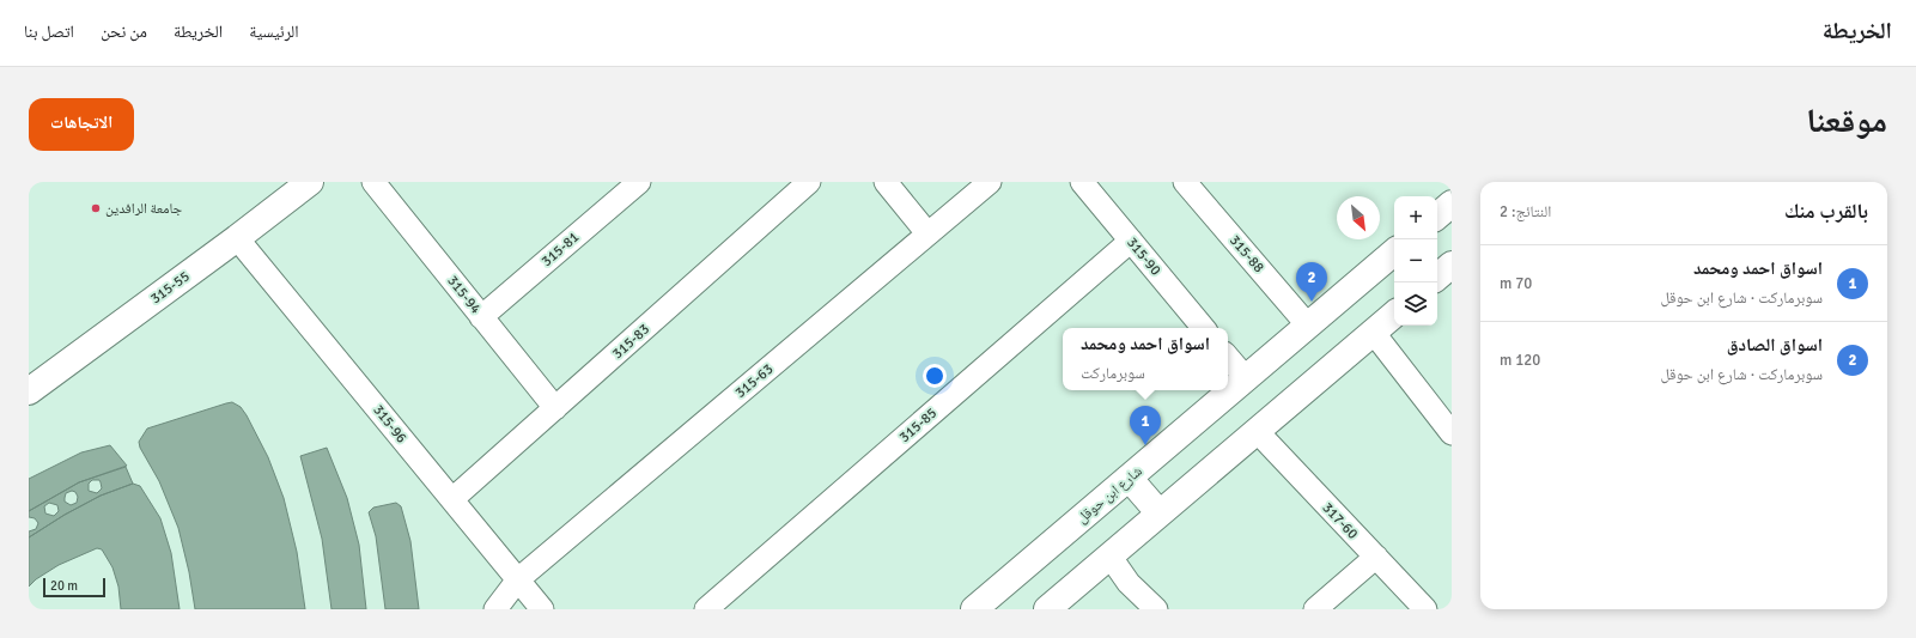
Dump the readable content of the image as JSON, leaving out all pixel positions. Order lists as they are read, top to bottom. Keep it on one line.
{"streets":{"street":["315-81","315-88","315-90","315-55","315-94","315-83","315-63","315-96","315-85","شارع ابن حوقل","317-60"]},"crossings":[["315-81","315-94"],["315-88","شارع ابن حوقل"],["315-90","315-85"],["315-55","315-96"],["315-94","315-83"],["315-83","315-96"],["315-63","315-96"]],"places":["جامعة الرافدين"],"scale_bar":"20 m","north":"bottom right","page":{"header":"الخريطة","nav":["الرئيسية","الخريطة","من نحن","اتصل بنا"],"title":"موقعنا","buttons":"الاتجاهات","heading":["بالقرب منك","النتائج: 2"],"map_buttons":["+","−"],"list":[{"mark":"1","name":"اسواق احمد ومحمد","note":"سوبرماركت · شارع ابن حوقل","value":"70 m"},{"mark":"2","name":"اسواق الصادق","note":"سوبرماركت · شارع ابن حوقل","value":"120 m"}],"pins":["2","1"],"popup":["اسواق احمد ومحمد","سوبرماركت"],"scale":"20 m"}}
